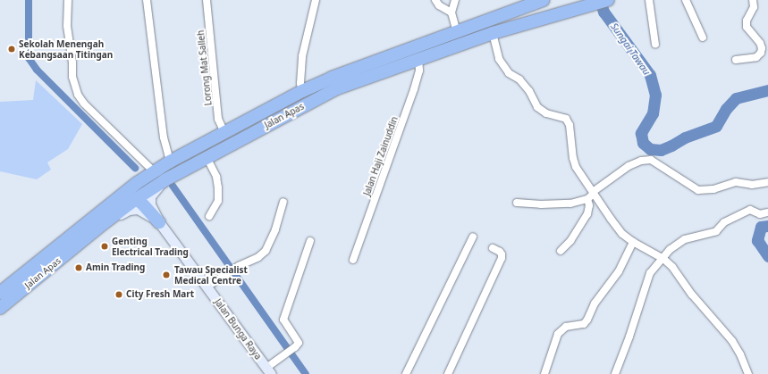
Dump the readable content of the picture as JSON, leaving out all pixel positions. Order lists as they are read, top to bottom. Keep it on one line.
{"streets":{"highway":["Jalan Apas"],"street":["Lorong Mat Salleh","Jalan Haji Zainuddin","Jalan Bunga Raya"]},"crossings":[["Lorong Mat Salleh","Jalan Apas"],["Jalan Apas","Jalan Haji Zainuddin"]],"water":["Sungai Tawau"],"places":["Sekolah Menengah Kebangsaan Titingan","Genting Electrical Trading","Amin Trading","Tawau Specialist Medical Centre","City Fresh Mart"]}
